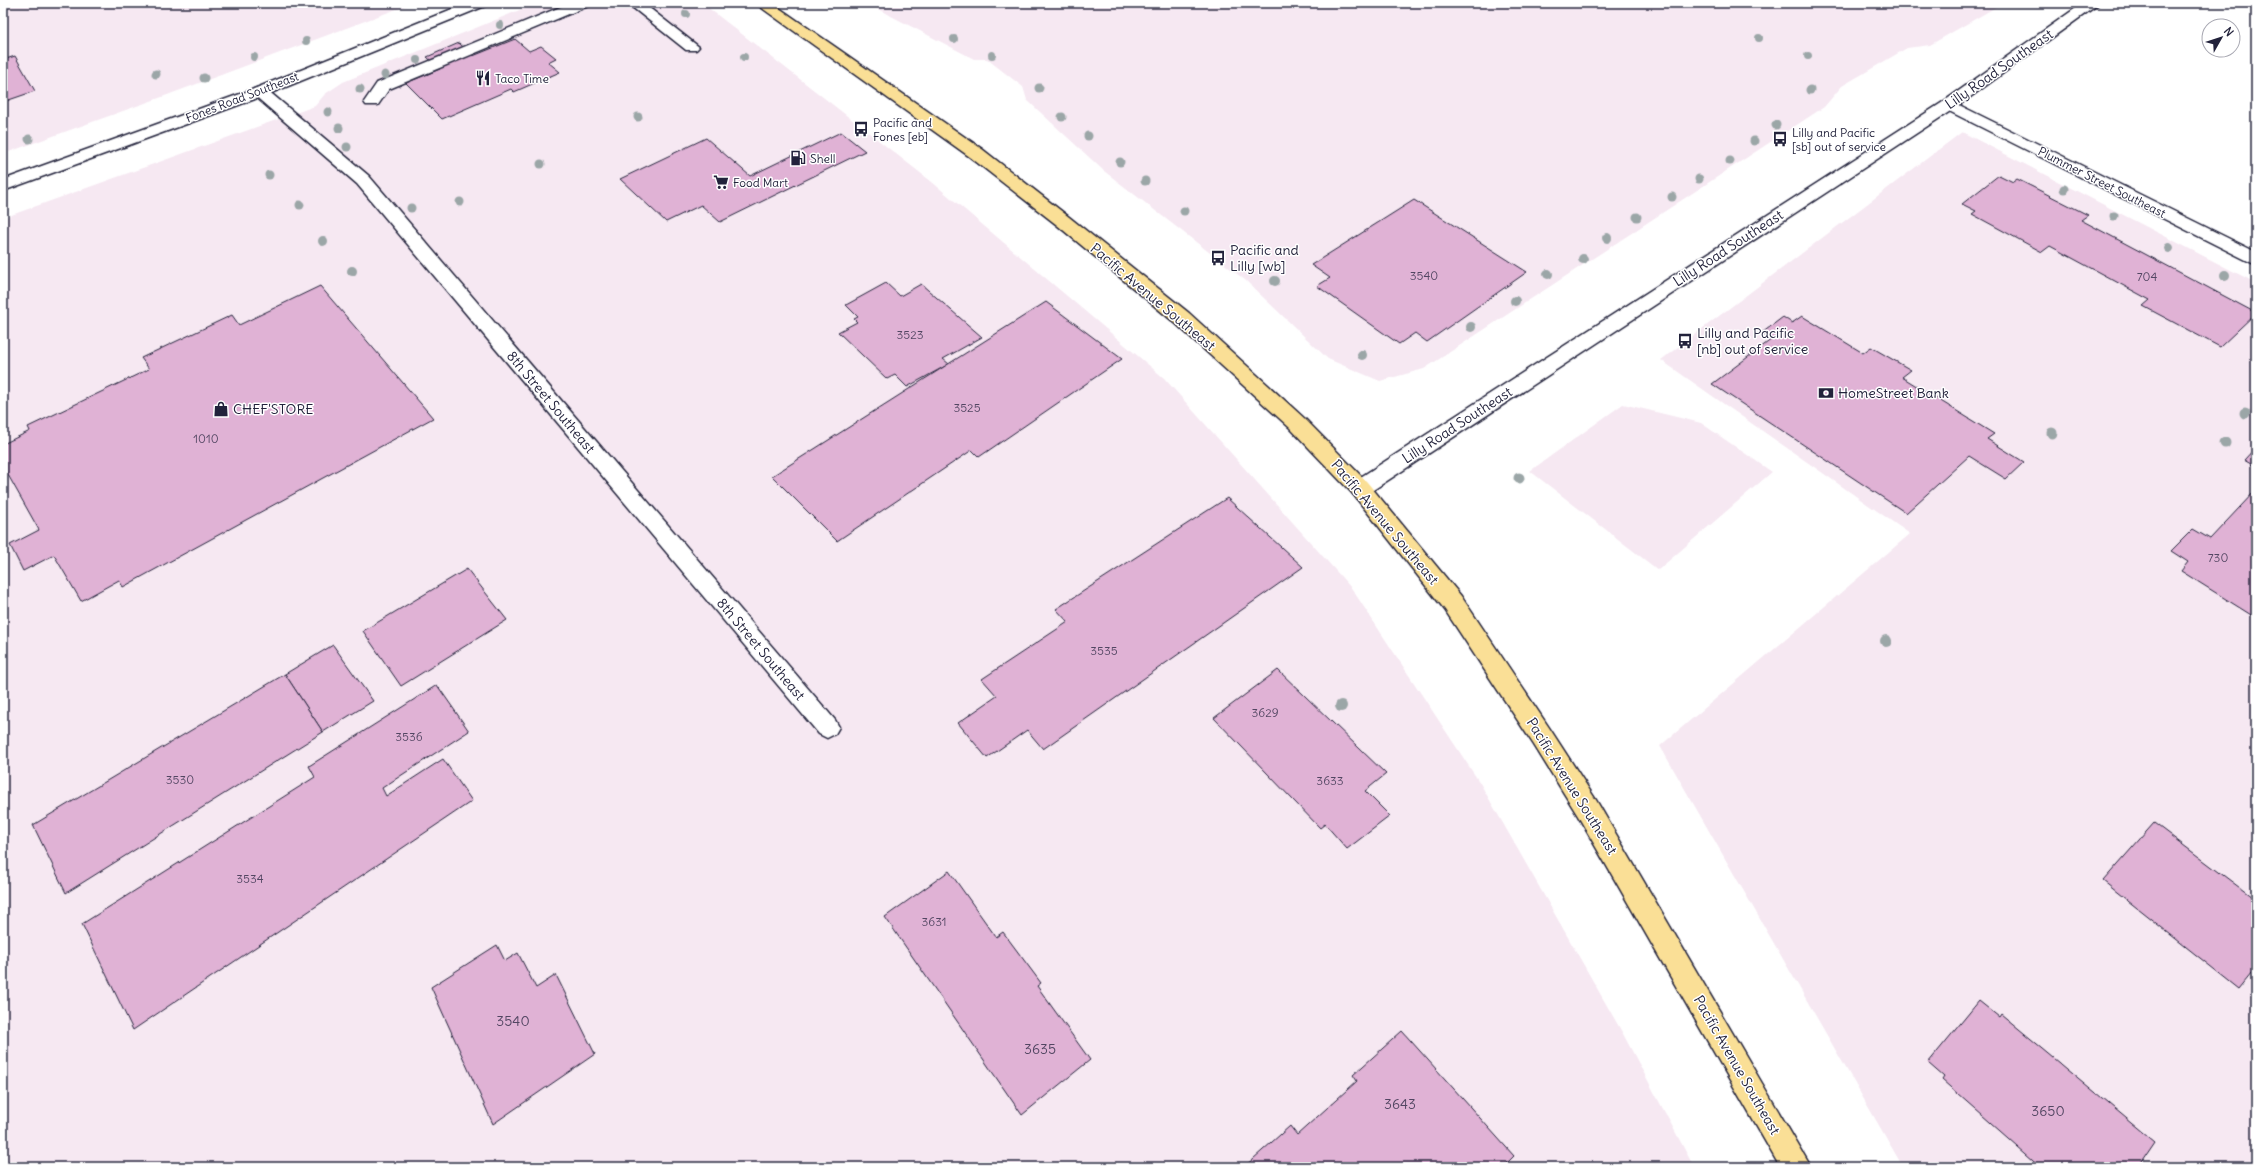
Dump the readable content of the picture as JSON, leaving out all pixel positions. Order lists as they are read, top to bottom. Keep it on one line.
{"streets":{"main road":["Pacific Avenue Southeast"],"street":["Lilly Road Southeast","Fones Road Southeast","Plummer Street Southeast","8th Street Southeast"]},"crossings":[["Lilly Road Southeast","Plummer Street Southeast"],["Lilly Road Southeast","Pacific Avenue Southeast"],["Fones Road Southeast","8th Street Southeast"]],"places":{"restaurant":["Taco Time"],"bus stop":["Pacific and Fones [eb]","Lilly and Pacific [sb] out of service","Pacific and Lilly [wb]","Lilly and Pacific [nb] out of service"],"fuel station":["Shell"],"supermarket":["Food Mart"],"bank":["HomeStreet Bank"],"shop":["CHEF'STORE"]},"house_numbers":["3540","704","3523","3525","1010","730","3535","3629","3536","3530","3633","3534","3631","3540","3635","3643","3650"],"north":"top right"}
